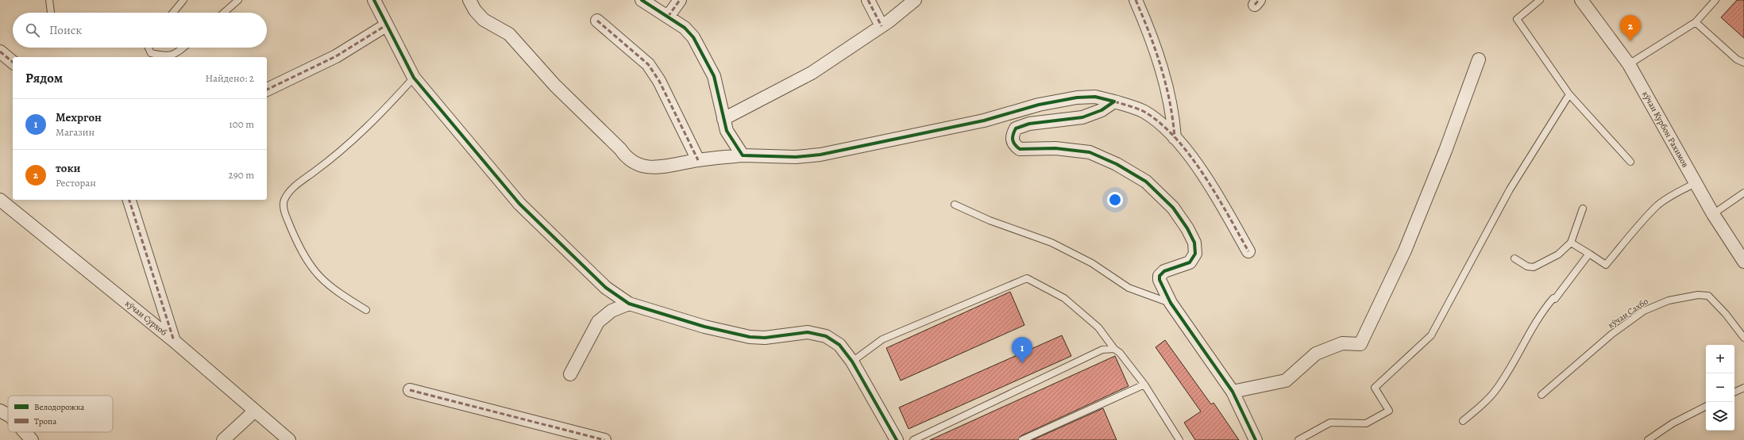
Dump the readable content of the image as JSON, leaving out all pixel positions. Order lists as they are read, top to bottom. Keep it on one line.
{"streets":{"street":["кӯчаи Курбон Рахимов","кӯчаи Сурхоб"],"lane":["кӯчаи Саҳбо"]},"legend":["Велодорожка","Тропа"],"page":{"search":"Поиск","pins":["2","1"],"heading":["Рядом","Найдено: 2"],"list":[{"mark":"1","name":"Мехргон","note":"Магазин","value":"100 m"},{"mark":"2","name":"токи","note":"Ресторан","value":"290 m"}],"map_buttons":["+","−"]}}
